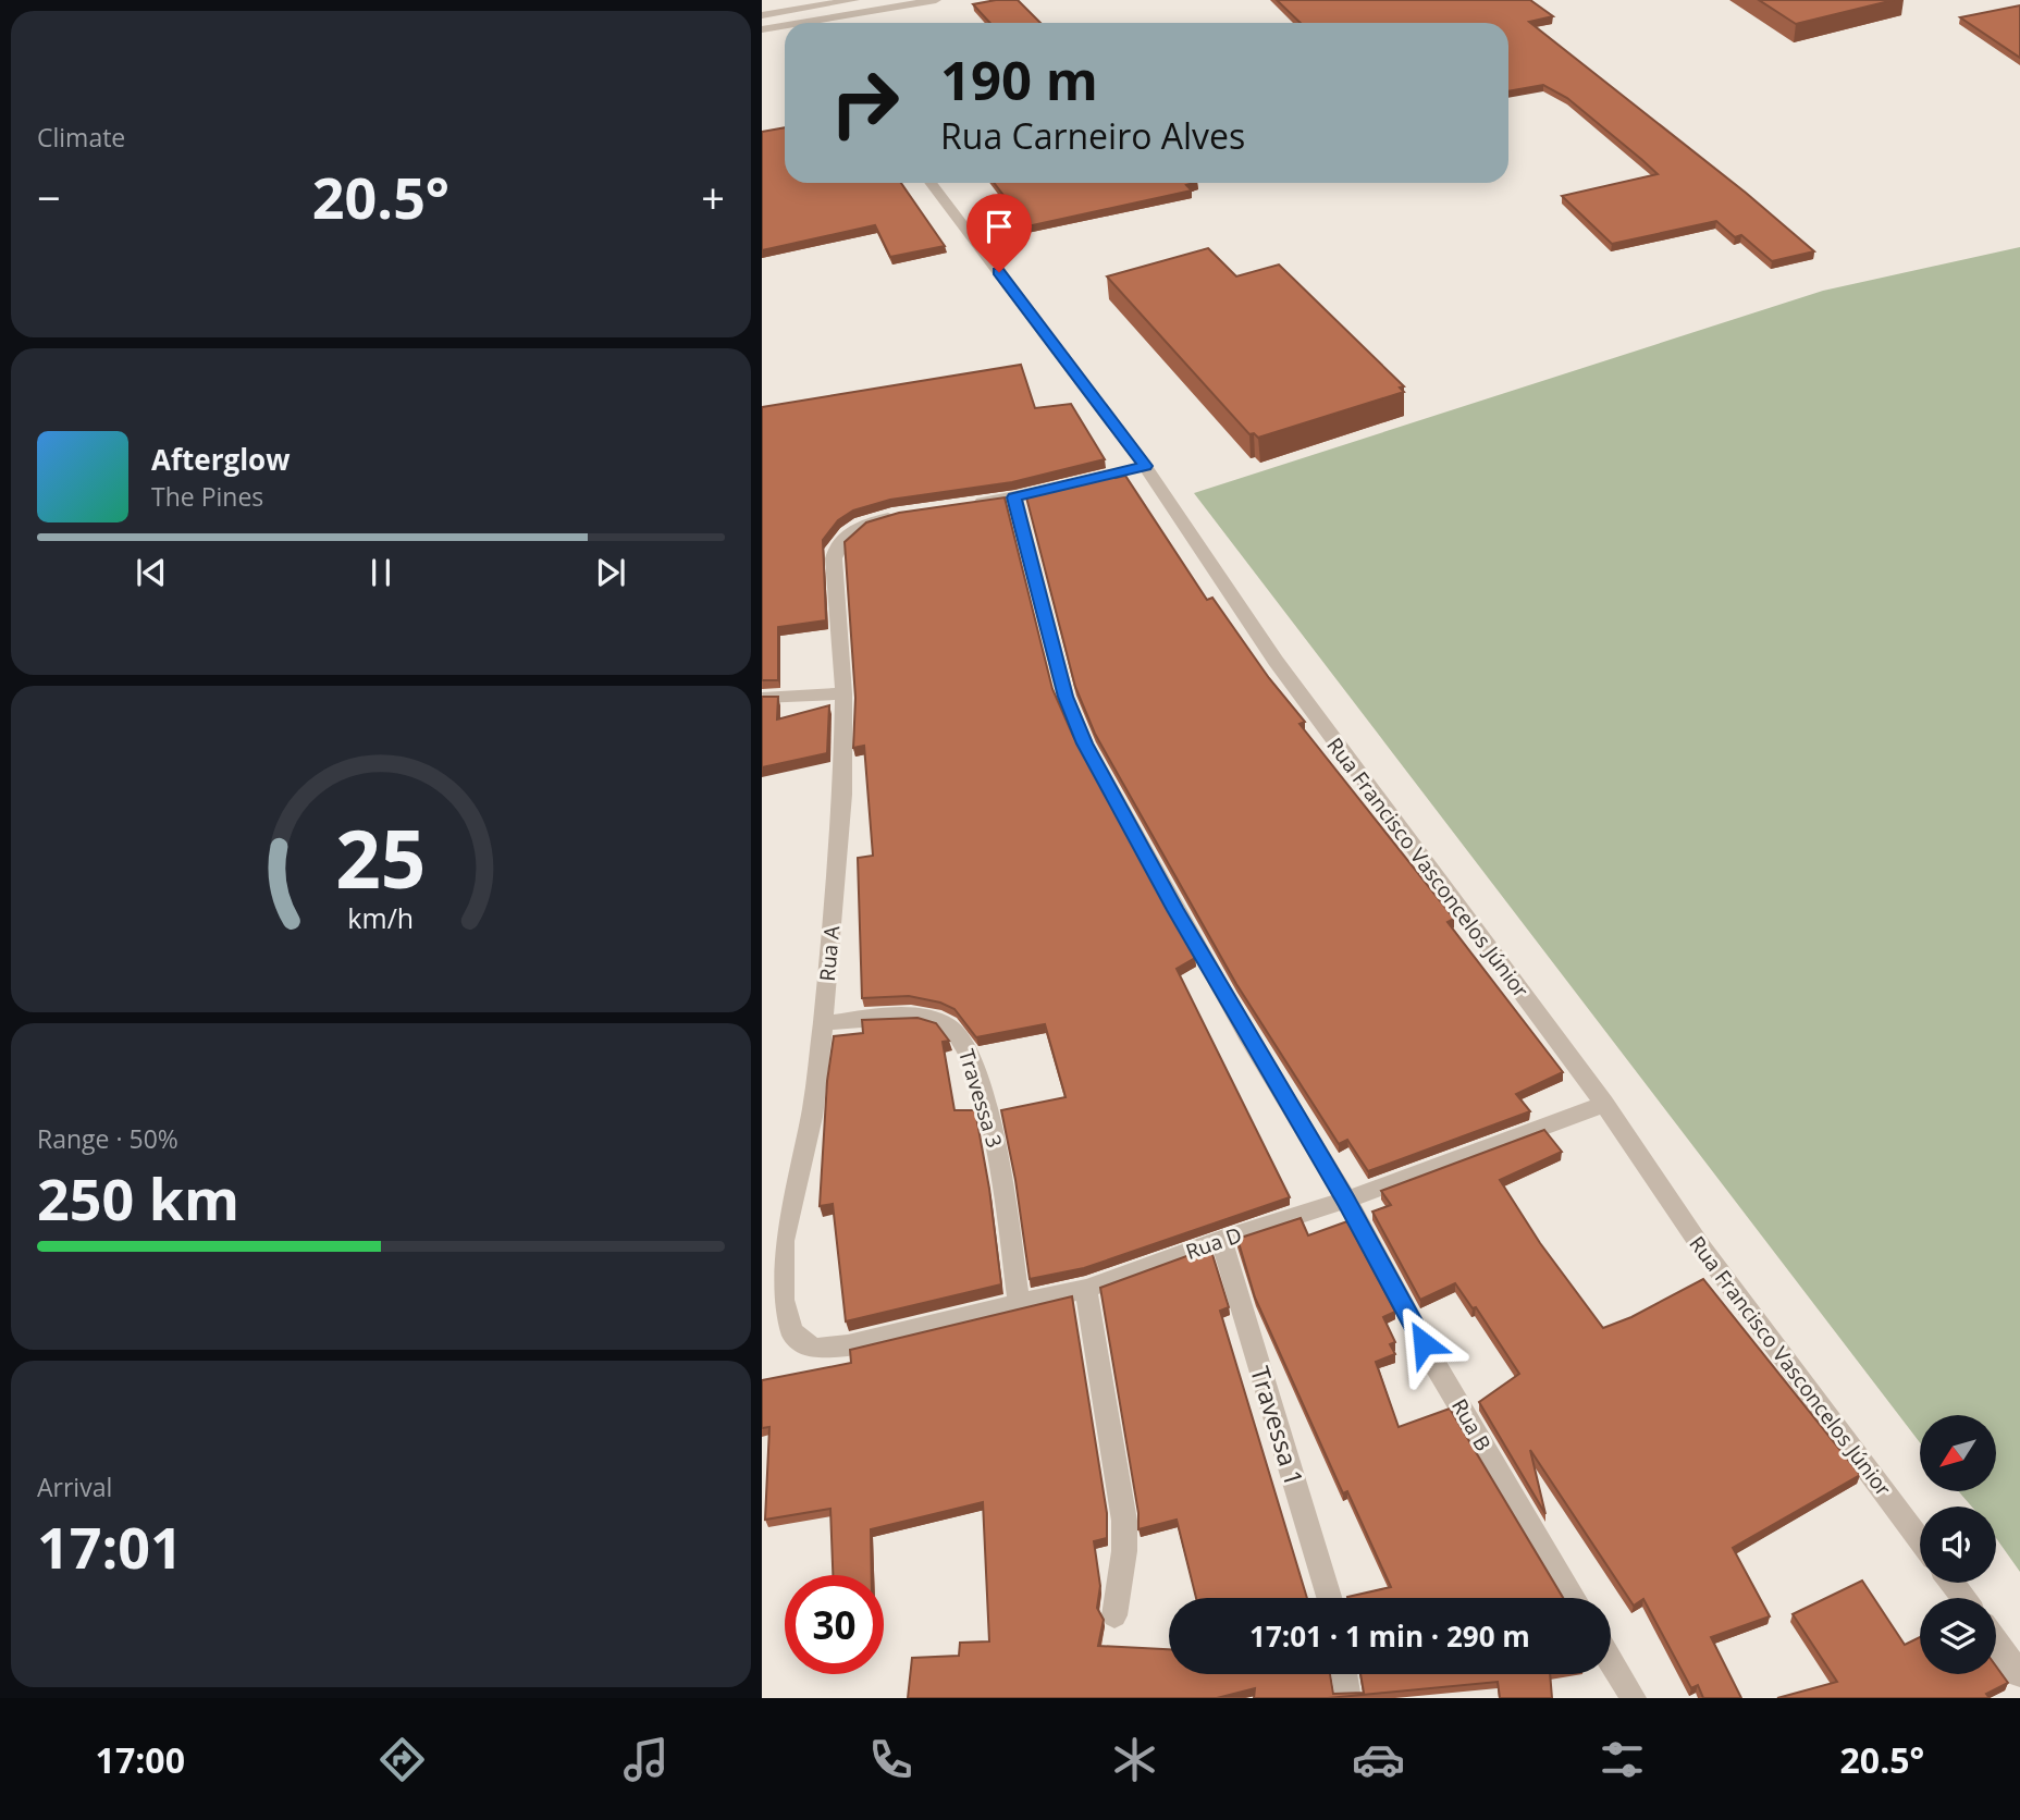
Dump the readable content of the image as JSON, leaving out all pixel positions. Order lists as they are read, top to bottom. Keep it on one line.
{"streets":{"street":["Rua Francisco Vasconcelos Júnior","Rua A","Travessa 3","Rua D","Rua B","Travessa 1"]},"crossings":[["Rua Francisco Vasconcelos Júnior","Rua D"],["Rua A","Travessa 3"],["Rua A","Rua D"],["Travessa 3","Rua D"],["Rua D","Rua B"],["Rua D","Travessa 1"]],"north":"bottom left","page":{"tile":["Climate",["Range · 50%","250 km"],["Arrival","17:01"]],"turn":["190 m","Rua Carneiro Alves"],"heat":["−","20.5°","+"],"song":["Afterglow","The Pines"],"limit":"30","trip":"17:01 · 1 min · 290 m","tabs":["17:00","20.5°"],"gauge":["25","km/h"]}}
